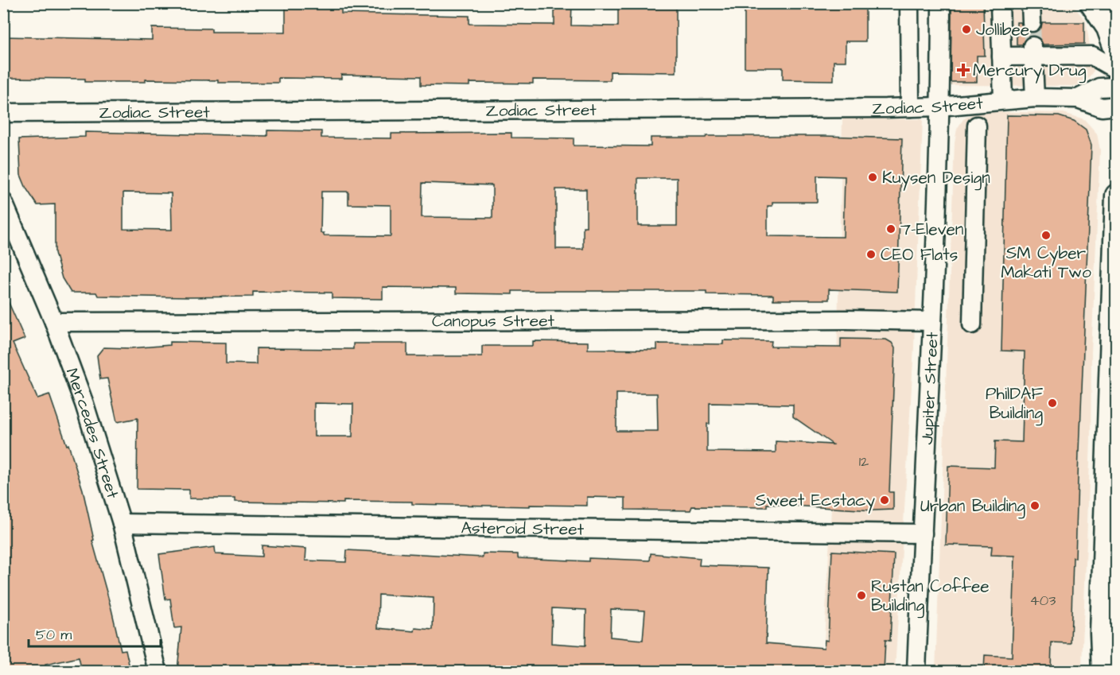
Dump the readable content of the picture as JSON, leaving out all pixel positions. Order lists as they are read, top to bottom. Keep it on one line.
{"streets":{"street":["Zodiac Street","Canopus Street","Jupiter Street","Mercedes Street","Asteroid Street"]},"crossings":[["Zodiac Street","Jupiter Street"],["Canopus Street","Jupiter Street"],["Canopus Street","Mercedes Street"],["Jupiter Street","Asteroid Street"],["Mercedes Street","Asteroid Street"]],"places":{"other":["Jollibee","Kuysen Design","7-Eleven","SM Cyber Makati Two","CEO Flats","PhilDAF Building","Sweet Ecstacy","Urban Building","Rustan Coffee Building"],"health":["Mercury Drug"]},"house_numbers":["12","403"],"scale_bar":"50 m"}
